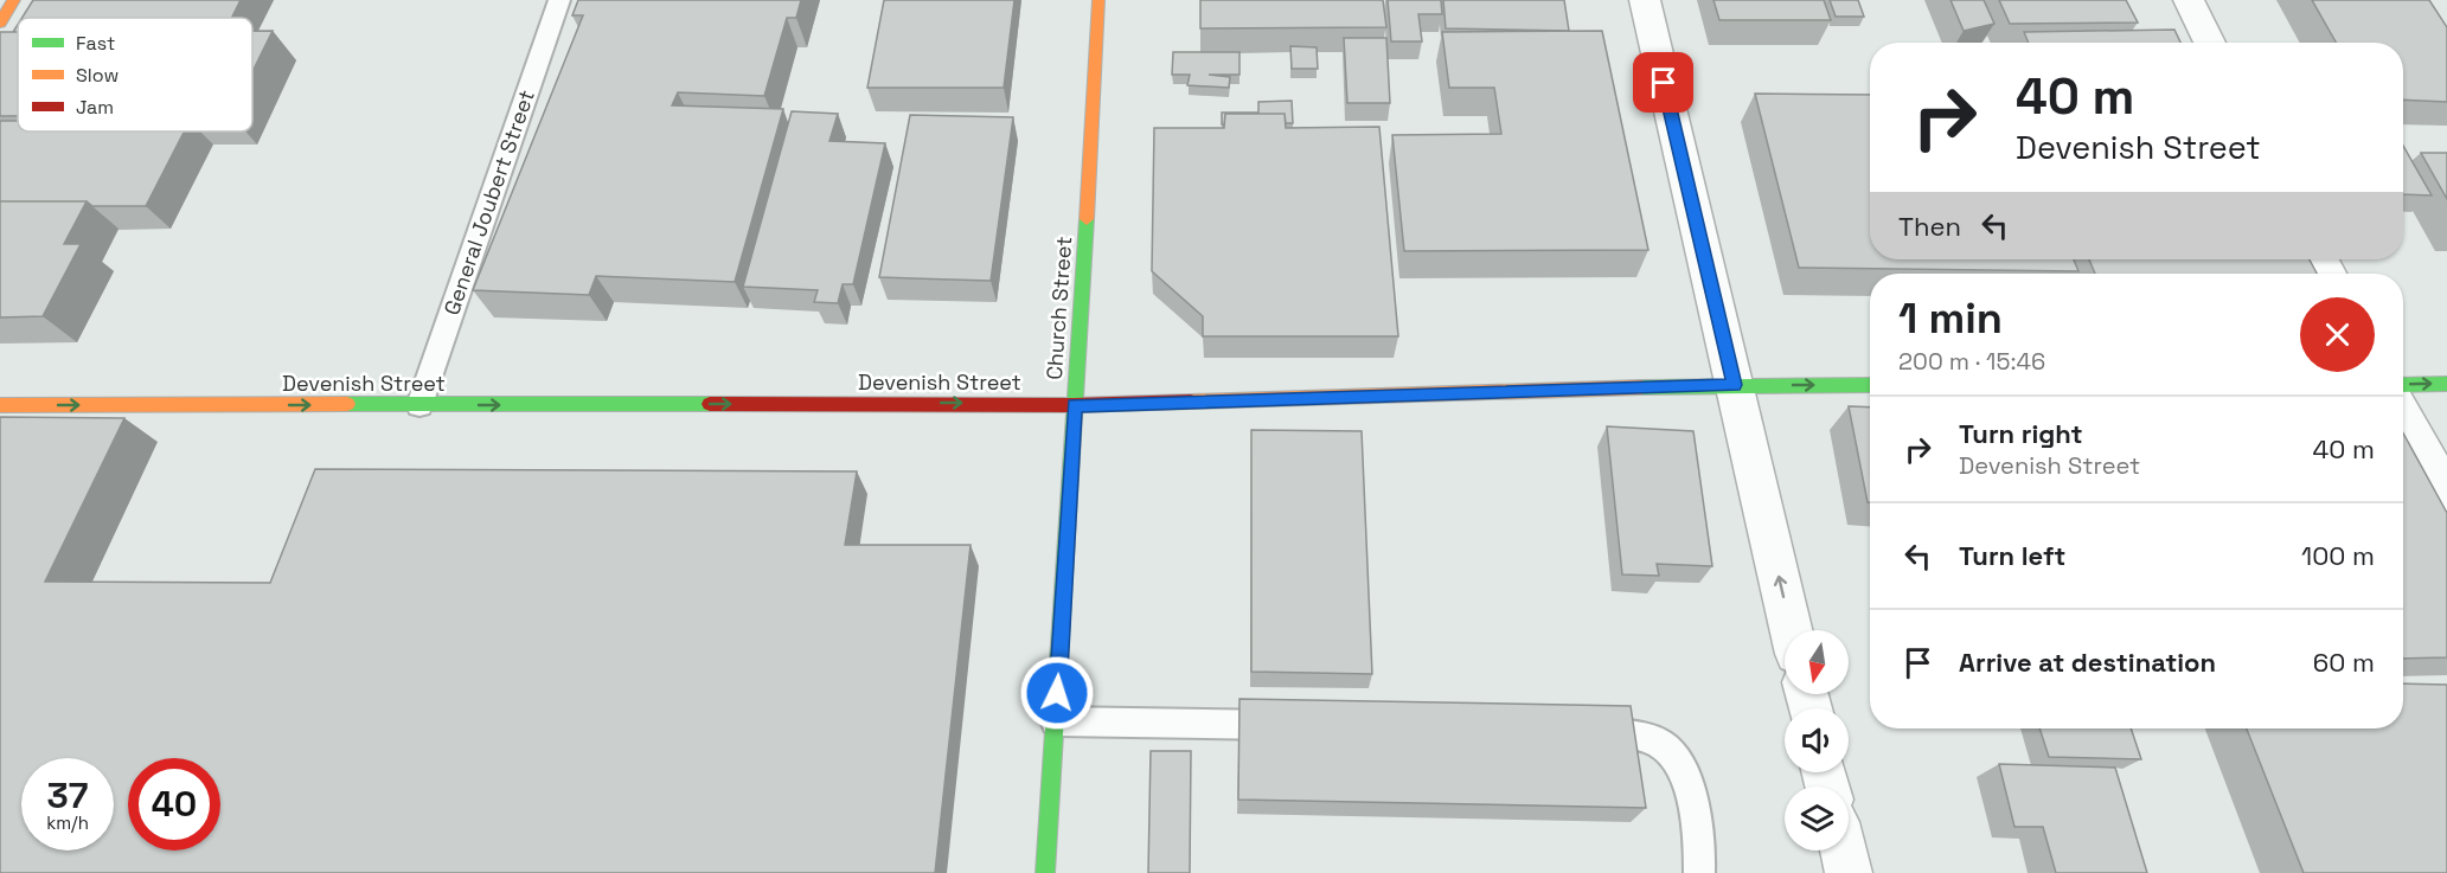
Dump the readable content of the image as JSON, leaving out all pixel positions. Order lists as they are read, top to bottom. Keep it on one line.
{"streets":{"main road":["Church Street","Devenish Street"],"lane":["General Joubert Street"]},"crossings":[["General Joubert Street","Devenish Street"],["Church Street","Devenish Street"]],"one_way":["Devenish Street"],"legend":["Fast","Slow","Jam"],"north":"bottom","page":{"turn":["40 m","Devenish Street"],"then":"Then","heading":["1 min","200 m · 15:46"],"list":[{"name":"Turn right","note":"Devenish Street","value":"40 m"},{"name":"Turn left","value":"100 m"},{"name":"Arrive at destination","value":"60 m"}],"speed":"37 km/h","limit":"40"}}
